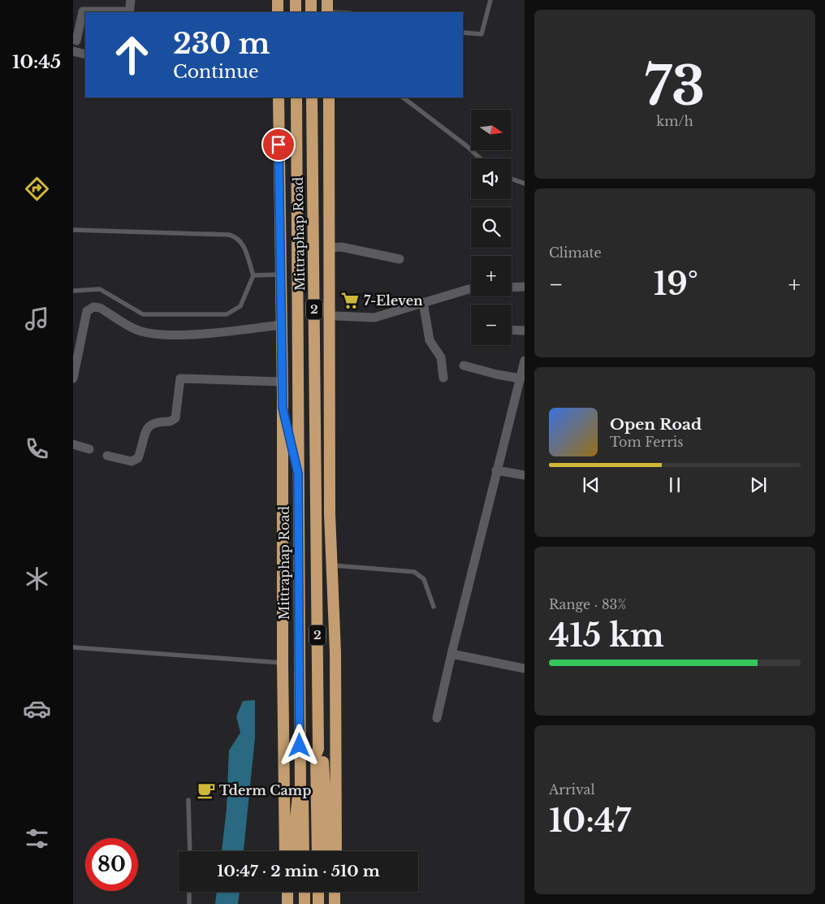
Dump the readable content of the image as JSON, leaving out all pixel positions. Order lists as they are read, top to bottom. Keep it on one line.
{"streets":{"highway":["Mittraphap Road","2"]},"places":{"supermarket":["7-Eleven"],"cafe":["Tderm Camp"]},"north":"right","page":{"tabs":"10:45","tile":[["73","km/h"],"Climate",["Range · 83%","415 km"],["Arrival","10:47"]],"turn":["230 m","Continue"],"map_buttons":["+","−"],"heat":["−","19°","+"],"song":["Open Road","Tom Ferris"],"limit":"80","trip":"10:47 · 2 min · 510 m"}}
